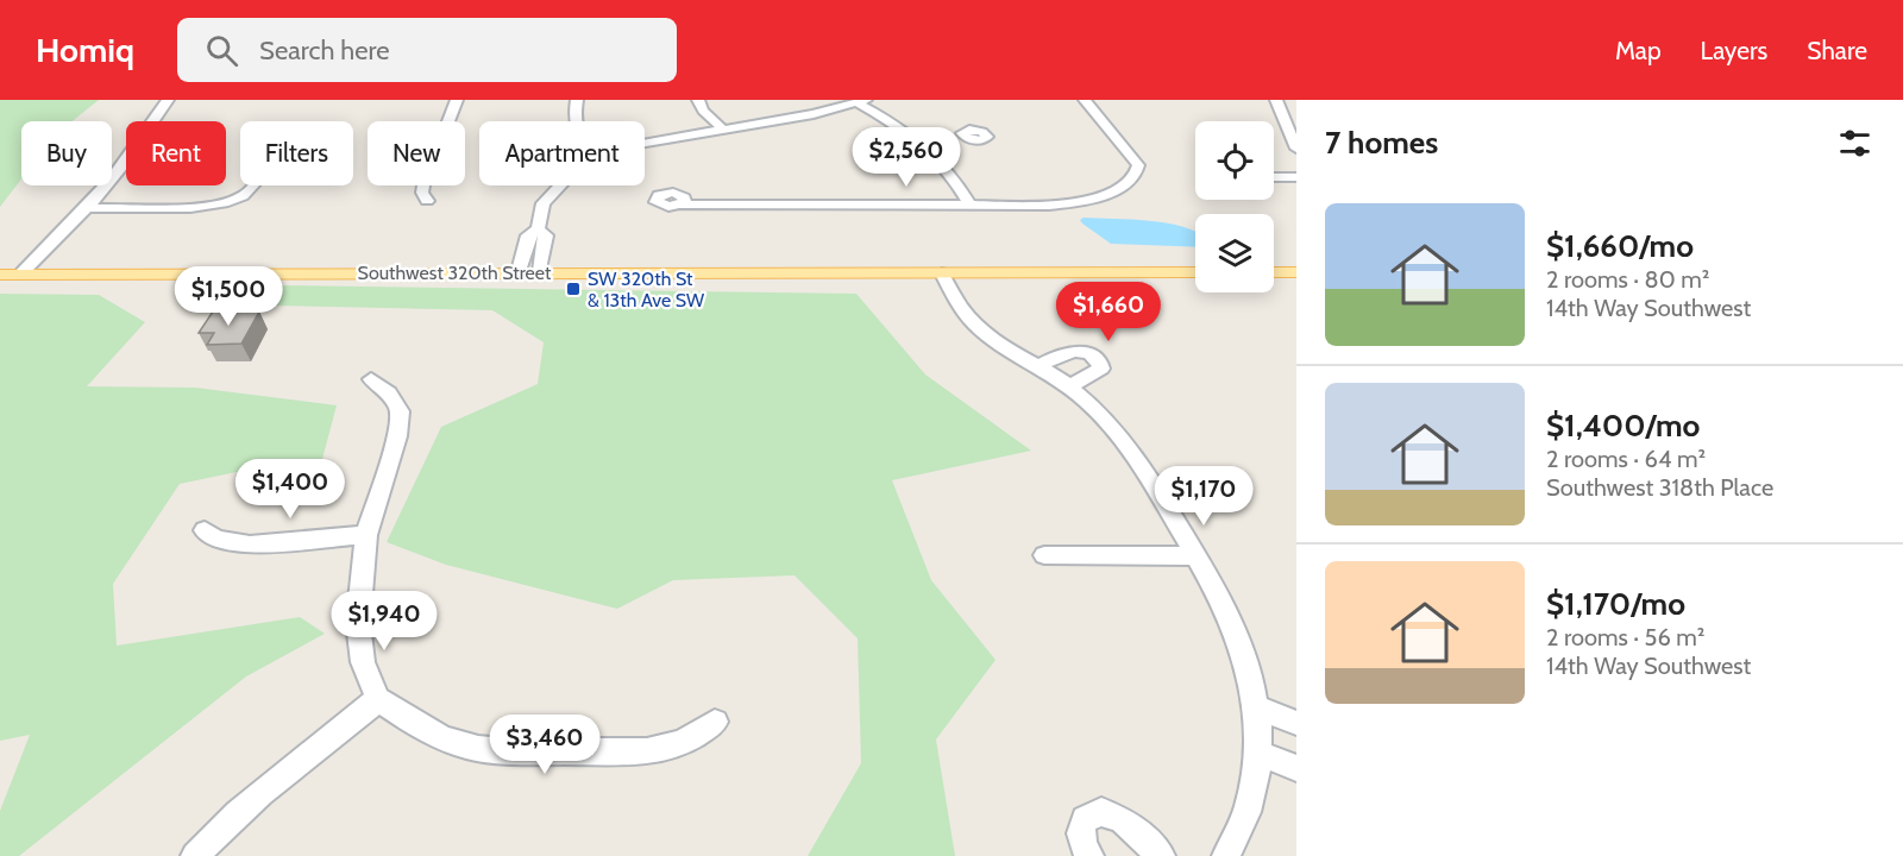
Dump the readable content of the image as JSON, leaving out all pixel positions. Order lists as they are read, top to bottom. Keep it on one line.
{"streets":{"main road":["Southwest 320th Street"]},"places":{"transit":["SW 320th St & 13th Ave SW"]},"page":{"header":"Homiq","search":"Search here","nav":["Map","Layers","Share"],"heading":"7 homes","chip":["Buy","Rent","Filters","New","Apartment"],"price":["$2,560","$1,500","$1,660","$1,400","$1,170","$1,940","$3,460"],"list":[{"name":"$1,660/mo","note":"2 rooms · 80 m² · 14th Way Southwest"},{"name":"$1,400/mo","note":"2 rooms · 64 m² · Southwest 318th Place"},{"name":"$1,170/mo","note":"2 rooms · 56 m² · 14th Way Southwest"}]}}
